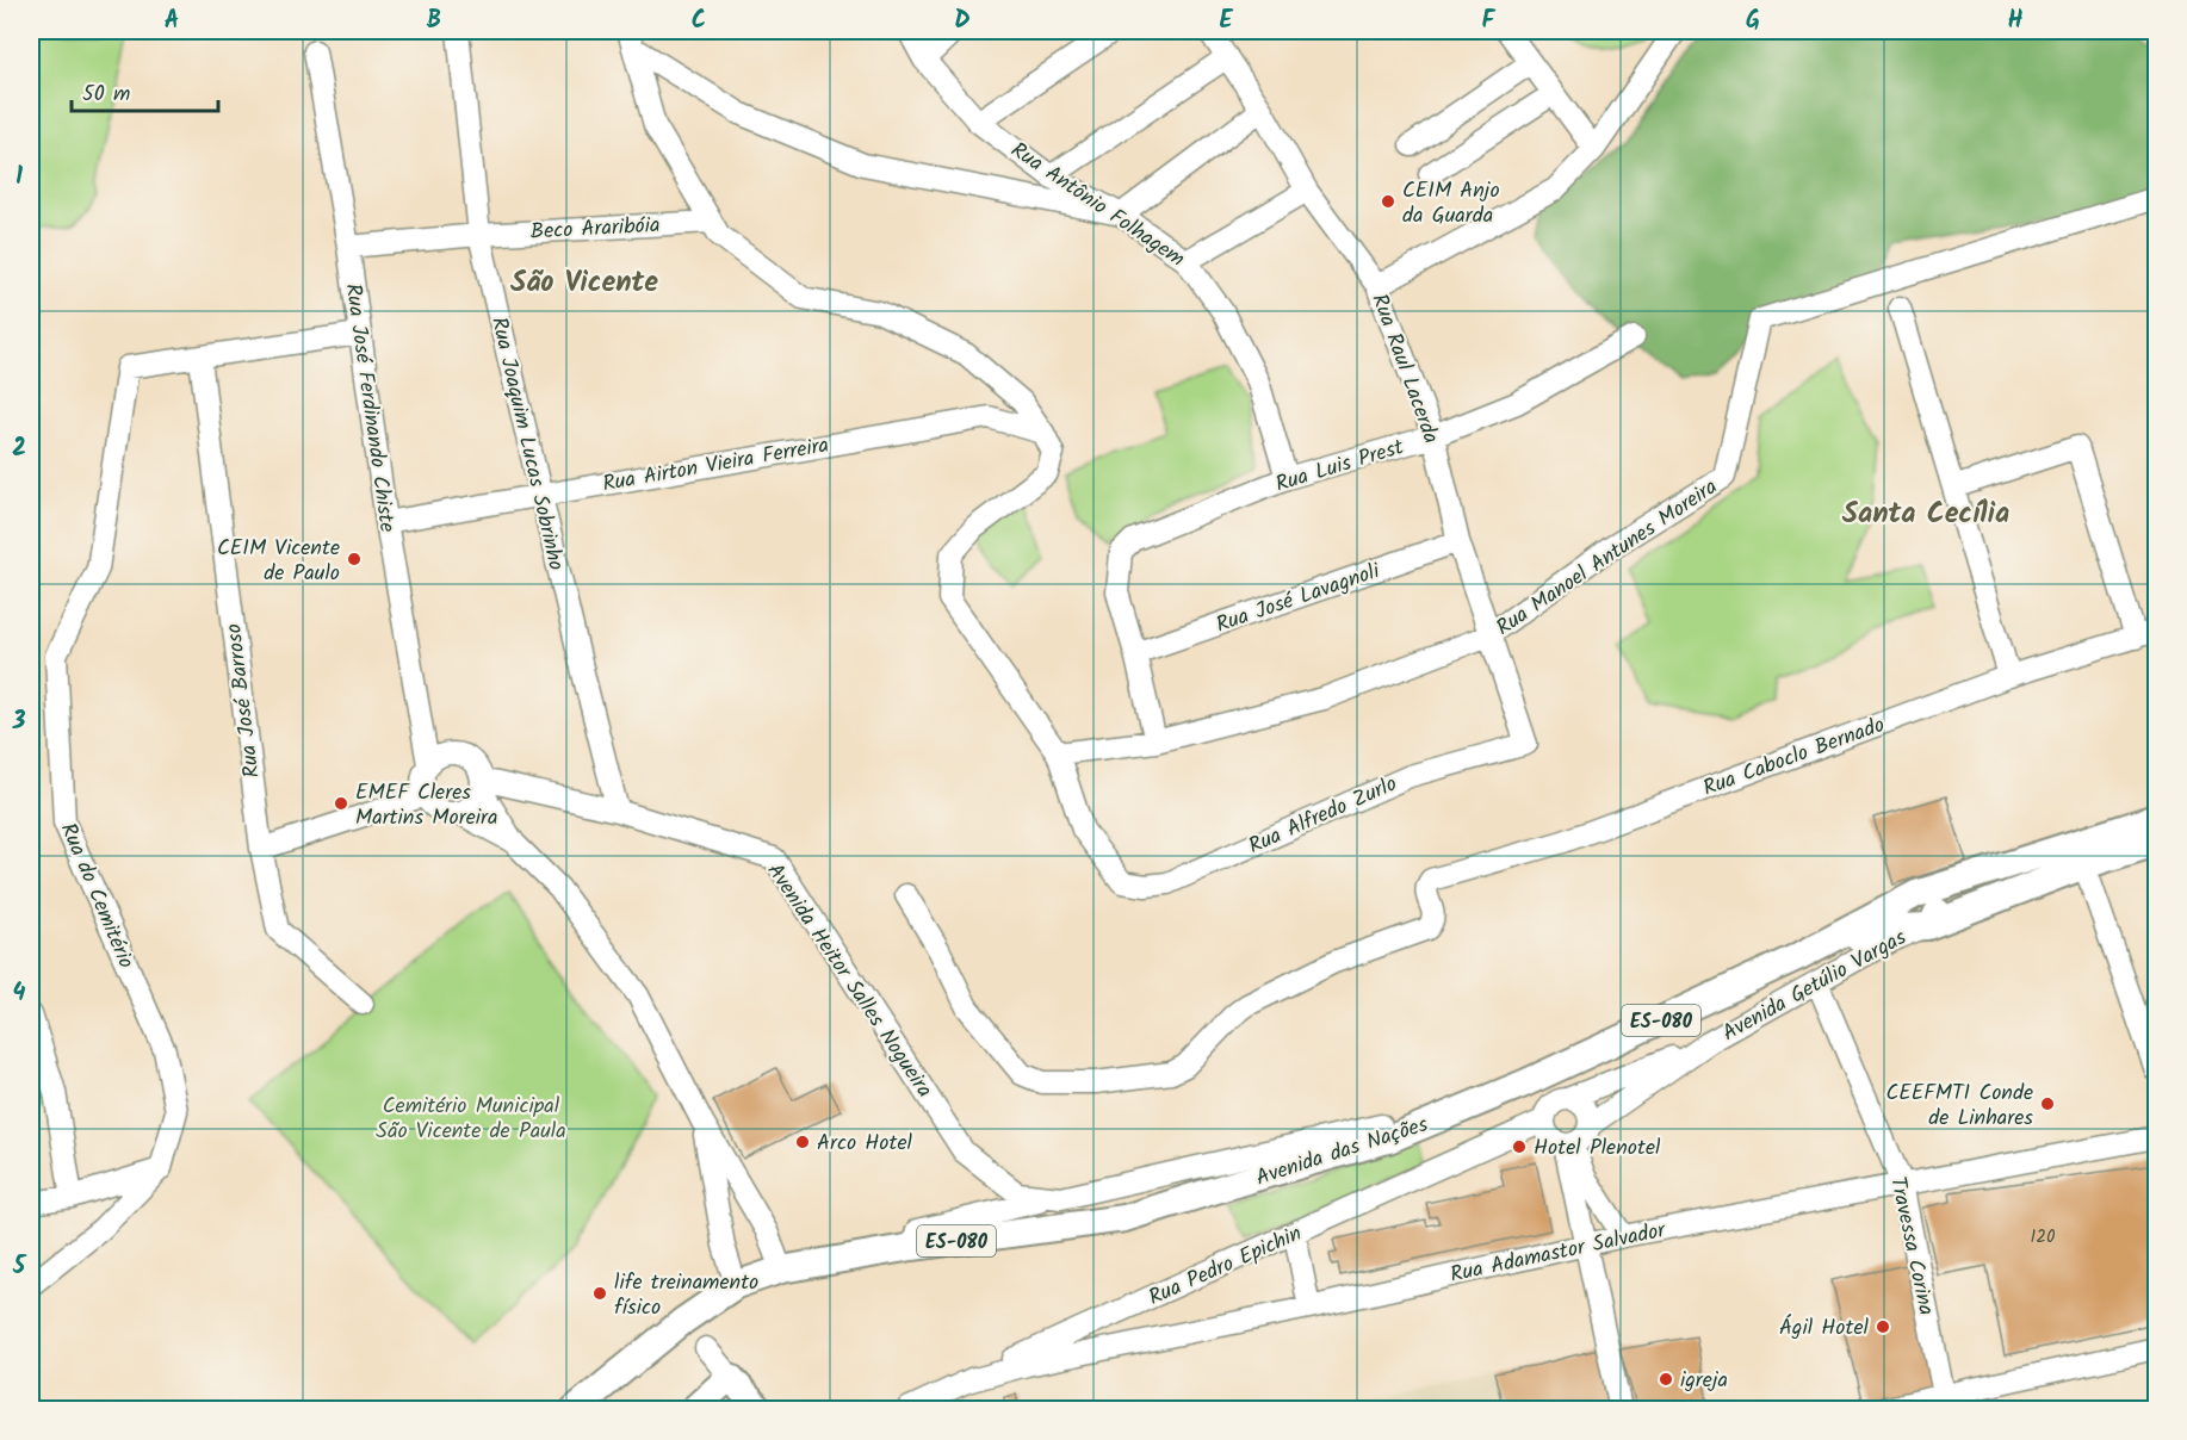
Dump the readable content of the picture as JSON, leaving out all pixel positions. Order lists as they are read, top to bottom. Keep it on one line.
{"streets":{"main road":["Avenida Getúlio Vargas","ES-080","Avenida das Nações"],"street":["Rua Antônio Folhagem","Beco Araribóia","Rua Raul Lacerda","Rua José Ferdinando Chiste","Rua Joaquim Lucas Sobrinho","Rua Airton Vieira Ferreira","Rua Luis Prest","Rua Manoel Antunes Moreira","Rua José Lavagnoli","Rua José Barroso","Rua Caboclo Bernado","Rua Alfredo Zurlo","Rua do Cemitério","Avenida Heitor Salles Nogueira","Travessa Corina","Rua Adamastor Salvador","Rua Pedro Epichin"]},"crossings":[["Rua Antônio Folhagem","Rua Luis Prest"],["Beco Araribóia","Rua José Ferdinando Chiste"],["Beco Araribóia","Rua Joaquim Lucas Sobrinho"],["Rua Raul Lacerda","Rua Luis Prest"],["Rua Raul Lacerda","Rua Manoel Antunes Moreira"],["Rua Raul Lacerda","Rua José Lavagnoli"],["Rua Raul Lacerda","Rua Alfredo Zurlo"],["Rua José Ferdinando Chiste","Rua Airton Vieira Ferreira"],["Rua José Ferdinando Chiste","Avenida Heitor Salles Nogueira"],["Rua Joaquim Lucas Sobrinho","Rua Airton Vieira Ferreira"],["Rua Joaquim Lucas Sobrinho","Avenida Heitor Salles Nogueira"],["Rua Luis Prest","Rua José Lavagnoli"],["Rua Manoel Antunes Moreira","Rua Alfredo Zurlo"],["Rua José Barroso","Rua do Cemitério"],["Avenida Getúlio Vargas","Avenida das Nações"],["Avenida Getúlio Vargas","Travessa Corina"],["Avenida Getúlio Vargas","Rua Pedro Epichin"],["Travessa Corina","Rua Adamastor Salvador"],["Rua Adamastor Salvador","Rua Pedro Epichin"]],"districts":["São Vicente","Santa Cecília"],"parks":["Cemitério Municipal São Vicente de Paula"],"places":["CEIM Anjo da Guarda","CEIM Vicente de Paulo","EMEF Cleres Martins Moreira","CEEFMTI Conde de Linhares","Arco Hotel","Hotel Plenotel","life treinamento físico","Ágil Hotel","igreja"],"house_numbers":["120"],"scale_bar":"50 m","grid":{"columns":["A","B","C","D","E","F","G","H"],"rows":["1","2","3","4","5"]}}
